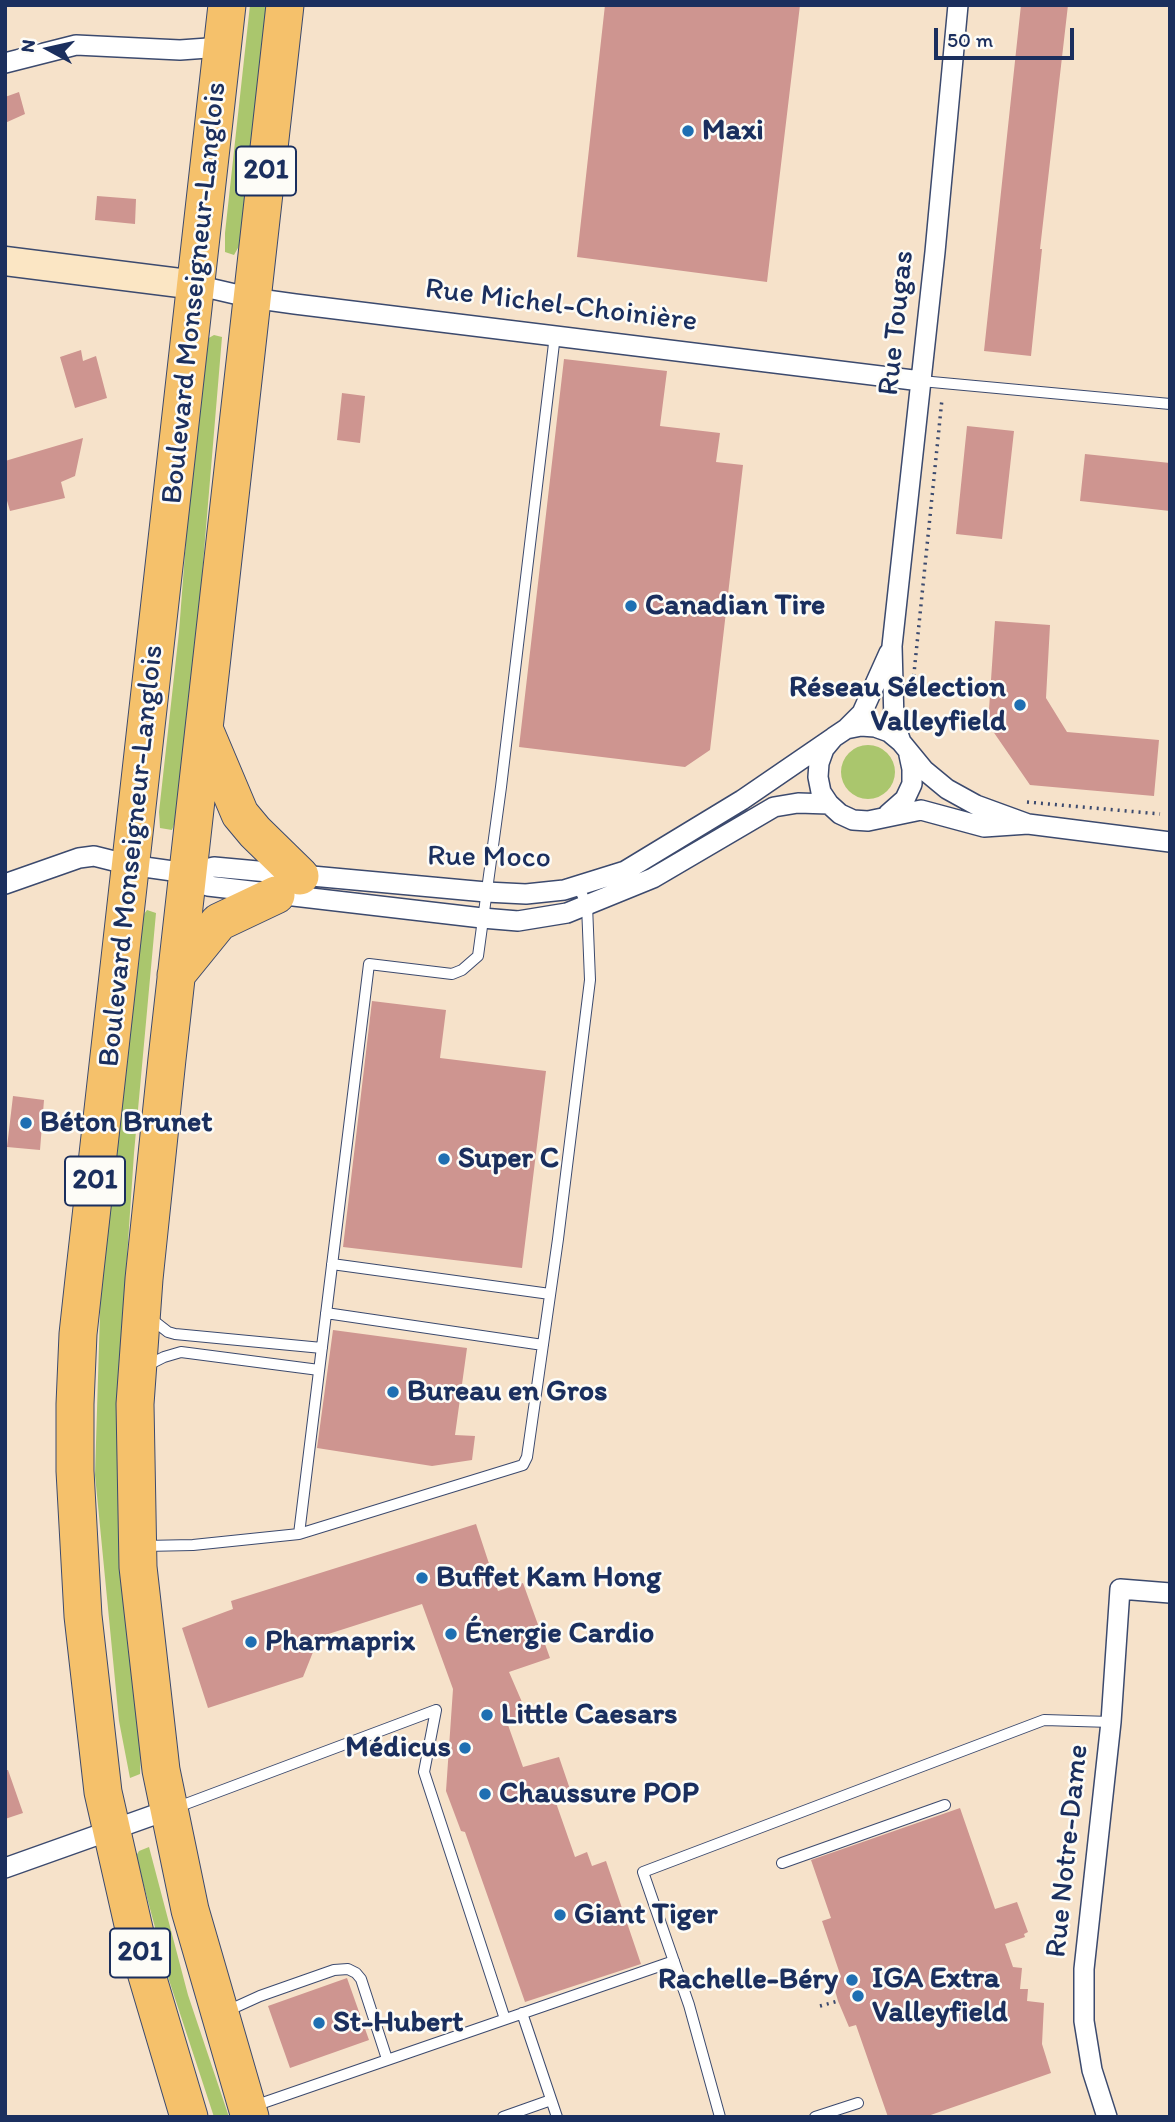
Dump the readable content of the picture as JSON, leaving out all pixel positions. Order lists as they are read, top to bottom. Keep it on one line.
{"streets":{"highway":["201","Boulevard Monseigneur-Langlois"],"street":["Rue Michel-Choinière","Rue Tougas","Rue Moco","Rue Notre-Dame"]},"crossings":[["Boulevard Monseigneur-Langlois","Rue Michel-Choinière"],["Boulevard Monseigneur-Langlois","Rue Moco"],["Rue Michel-Choinière","Rue Tougas"],["Rue Tougas","Rue Moco"]],"places":["Maxi","Canadian Tire","Réseau Sélection Valleyfield","Béton Brunet","Super C","Bureau en Gros","Buffet Kam Hong","Énergie Cardio","Pharmaprix","Little Caesars","Médicus","Chaussure POP","Giant Tiger","Rachelle-Béry","IGA Extra Valleyfield","St-Hubert"],"scale_bar":"50 m","north":"left"}
